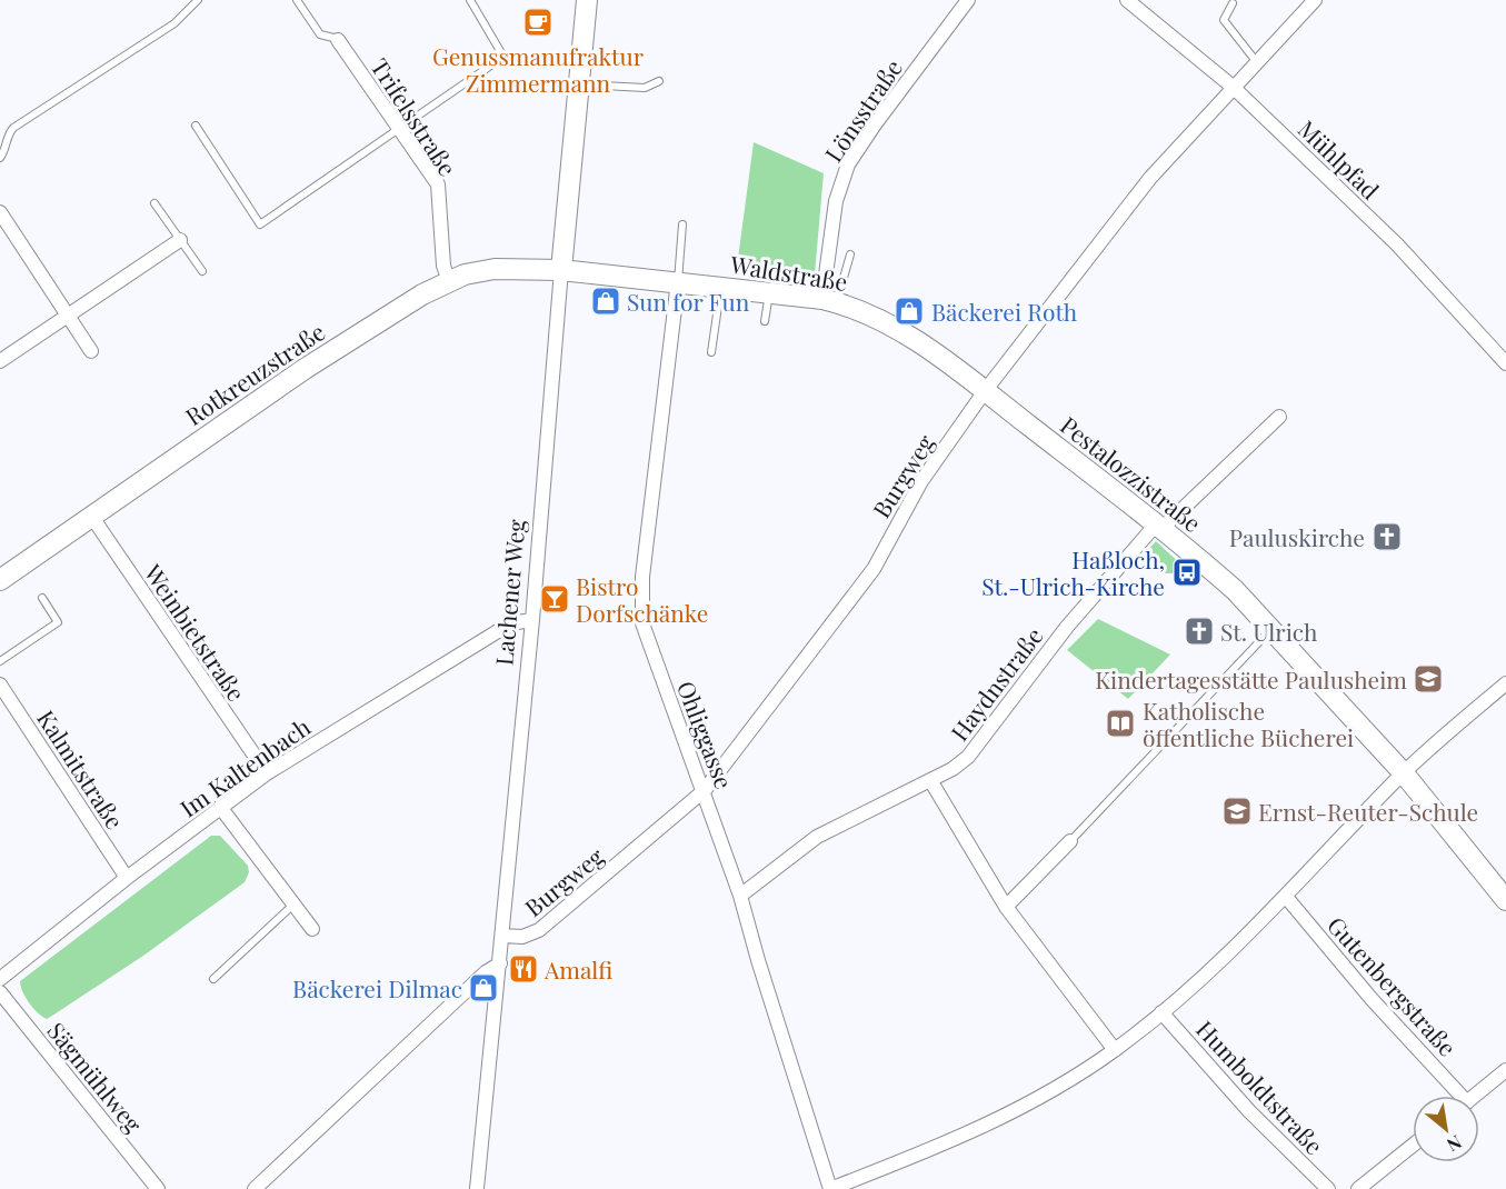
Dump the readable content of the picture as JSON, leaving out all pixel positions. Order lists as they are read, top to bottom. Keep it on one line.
{"streets":{"main road":["Waldstraße","Rotkreuzstraße","Pestalozzistraße","Lachener Weg"],"street":["Lönsstraße","Trifelsstraße","Mühlpfad","Burgweg","Weinbietstraße","Haydnstraße","Ohliggasse","Im Kaltenbach","Kalmitstraße","Gutenbergstraße","Sägmühlweg","Humboldtstraße"]},"crossings":[["Lönsstraße","Waldstraße"],["Trifelsstraße","Rotkreuzstraße"],["Mühlpfad","Burgweg"],["Waldstraße","Rotkreuzstraße"],["Waldstraße","Pestalozzistraße"],["Waldstraße","Burgweg"],["Waldstraße","Lachener Weg"],["Waldstraße","Ohliggasse"],["Rotkreuzstraße","Lachener Weg"],["Rotkreuzstraße","Weinbietstraße"],["Pestalozzistraße","Burgweg"],["Pestalozzistraße","Haydnstraße"],["Burgweg","Lachener Weg"],["Burgweg","Ohliggasse"],["Lachener Weg","Im Kaltenbach"],["Weinbietstraße","Im Kaltenbach"],["Haydnstraße","Ohliggasse"],["Im Kaltenbach","Kalmitstraße"]],"places":{"cafe":["Genussmanufraktur Zimmermann"],"shop":["Sun for Fun","Bäckerei Roth","Bäckerei Dilmac"],"church":["Pauluskirche","St. Ulrich"],"bus stop":["Haßloch, St.-Ulrich-Kirche"],"bar":["Bistro Dorfschänke"],"school or university":["Kindertagesstätte Paulusheim","Ernst-Reuter-Schule"],"library":["Katholische öffentliche Bücherei"],"restaurant":["Amalfi"]},"north":"bottom right"}
